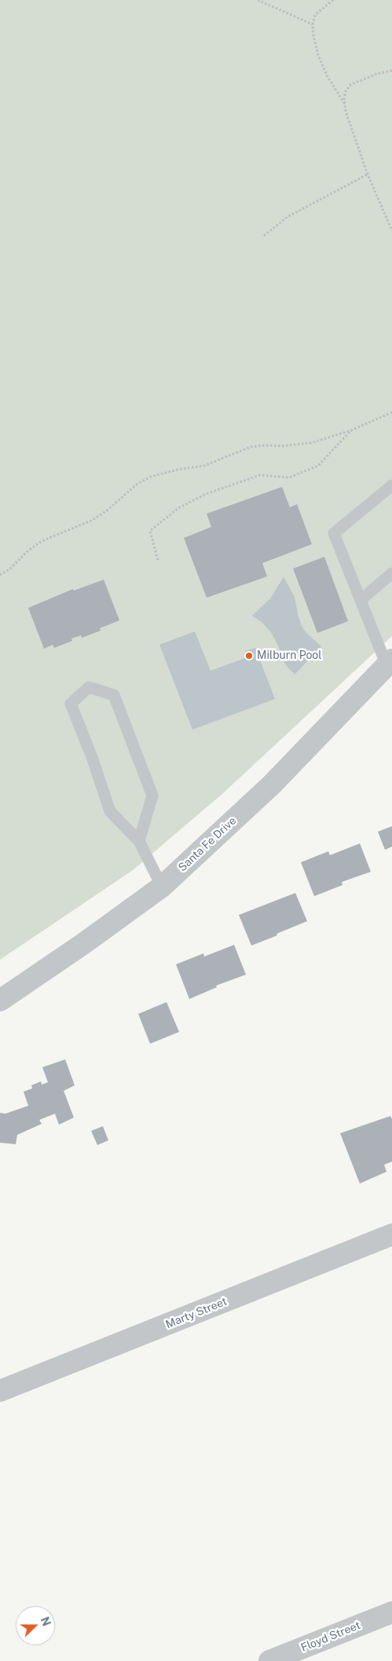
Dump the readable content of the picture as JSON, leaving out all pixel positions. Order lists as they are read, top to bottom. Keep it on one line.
{"streets":{"street":["Santa Fe Drive","Marty Street","Floyd Street"]},"places":["Milburn Pool"],"north":"right"}
